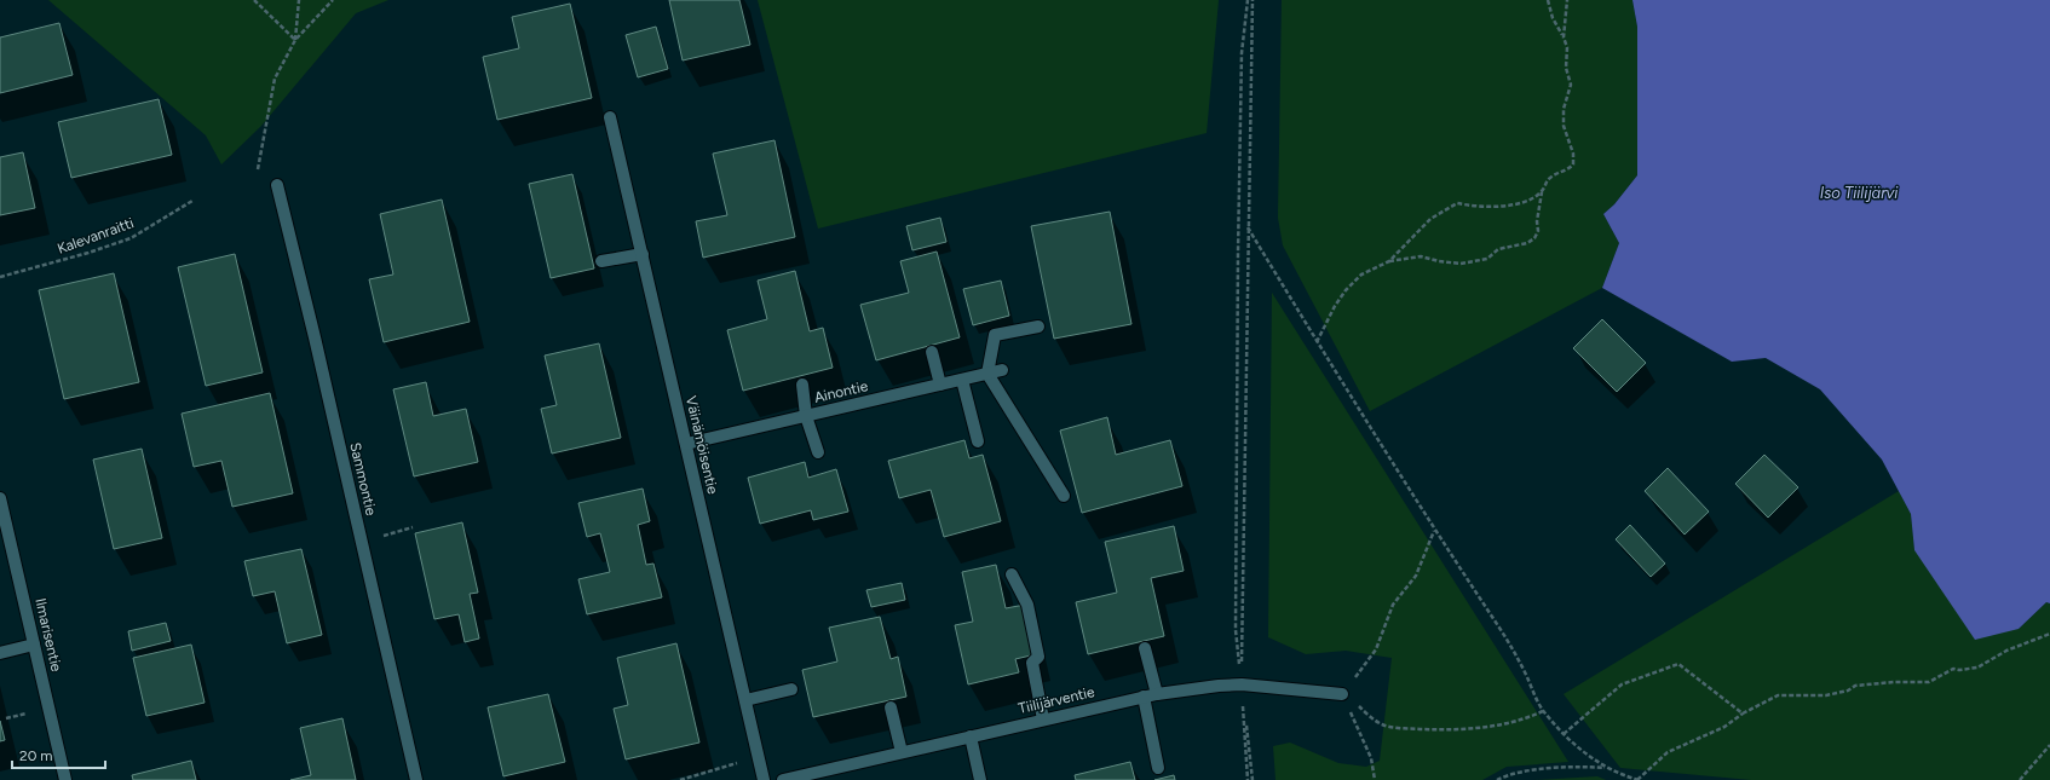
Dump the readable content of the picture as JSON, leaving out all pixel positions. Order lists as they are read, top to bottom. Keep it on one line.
{"streets":{"street":["Ainontie","Väinämöisentie","Sammontie","Ilmarisentie","Tiilijärventie"],"path":["Kalevanraitti"]},"crossings":[["Ainontie","Väinämöisentie"]],"water":["Iso Tiilijärvi"],"scale_bar":"20 m"}
